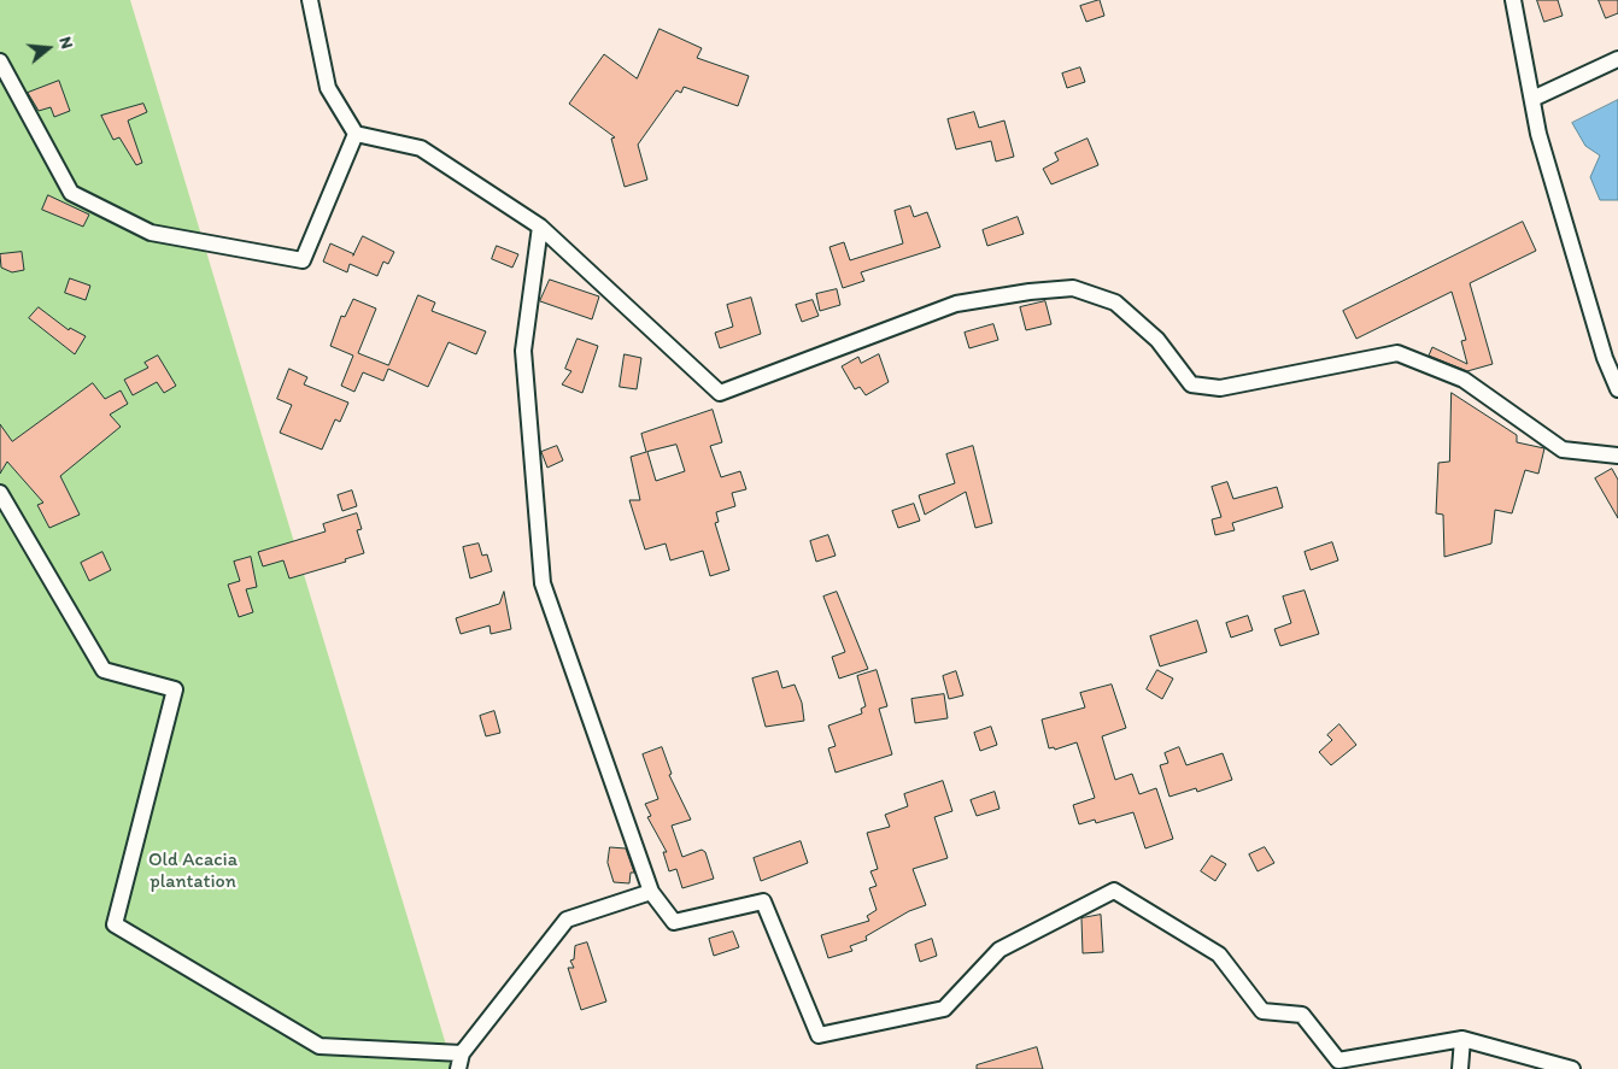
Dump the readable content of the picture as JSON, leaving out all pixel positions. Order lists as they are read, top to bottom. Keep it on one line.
{"parks":["Old Acacia plantation"],"north":"right"}
